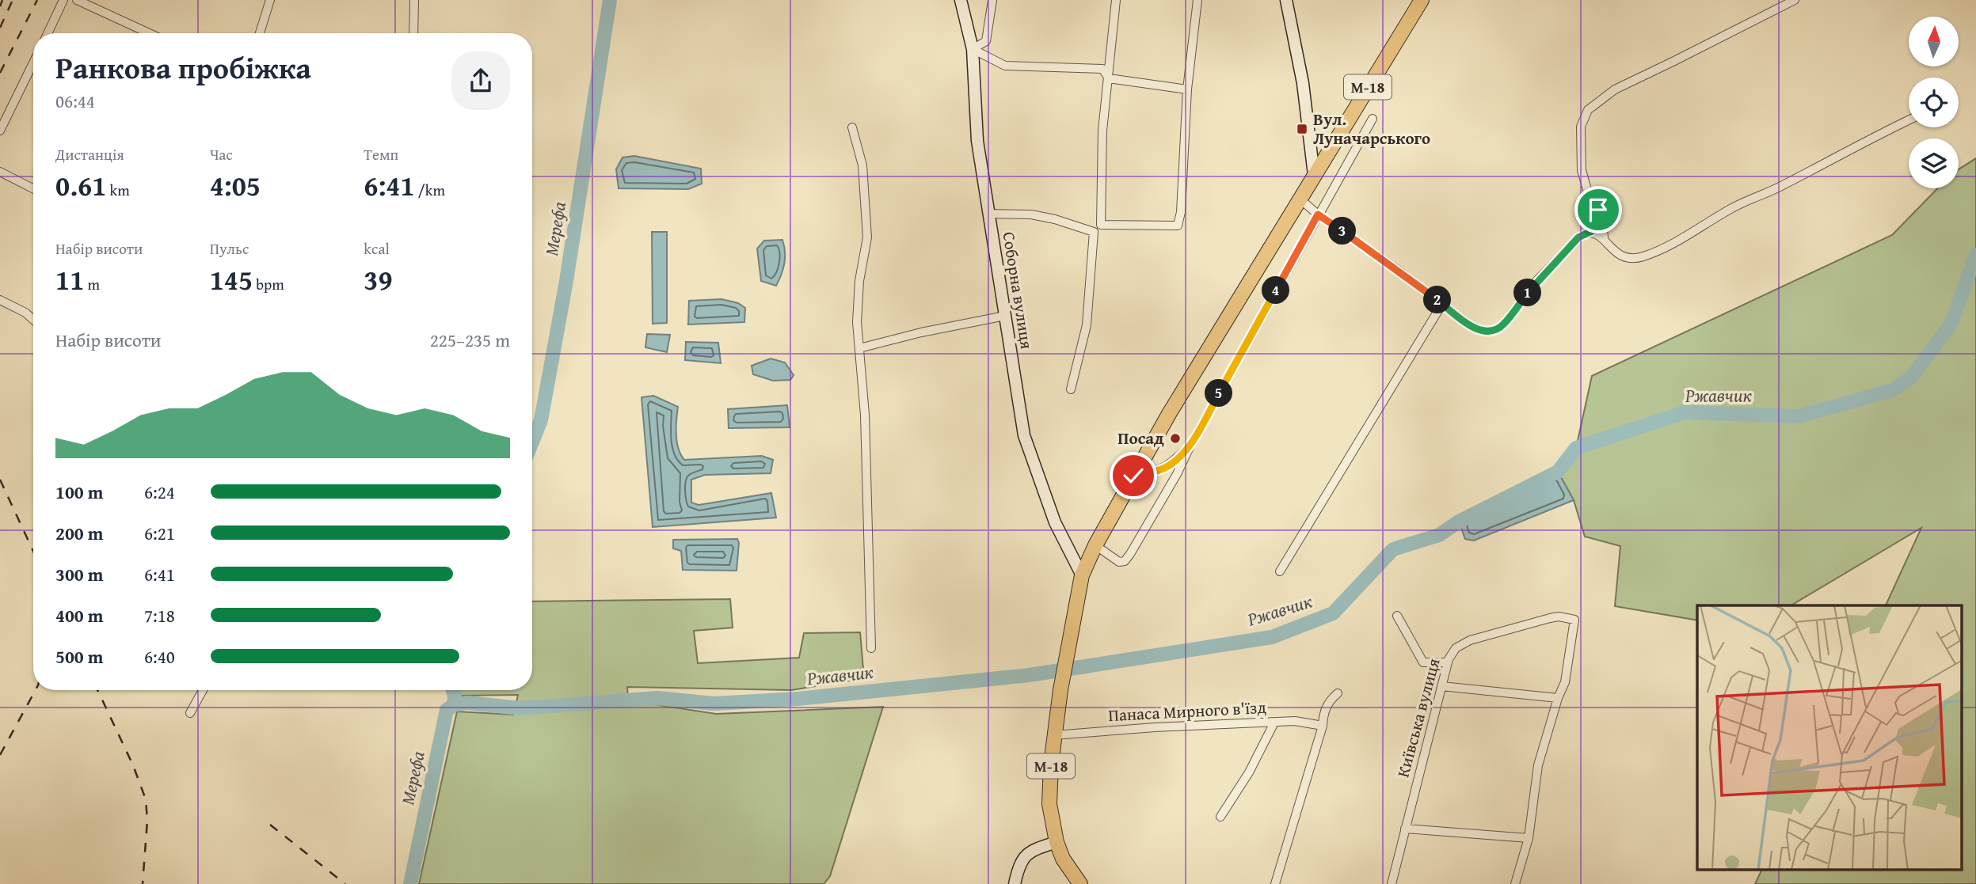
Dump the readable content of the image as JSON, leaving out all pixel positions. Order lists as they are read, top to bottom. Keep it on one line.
{"streets":{"highway":["М-18"],"street":["Соборна вулиця","Панаса Мирного в'їзд","Київська вулиця"]},"crossings":[["М-18","Соборна вулиця"],["М-18","Панаса Мирного в'їзд"]],"water":["Мерефа","Ржавчик"],"places":{"transit":["Вул. Луначарського"],"other":["Посад"]},"north":"top","page":{"heading":["Ранкова пробіжка","06:44"],"stats":[["Дистанція","0.61 km"],["Час","4:05"],["Темп","6:41 /km"],["Набір висоти","11 m"],["Пульс","145 bpm"],["kcal","39"]],"pins":["3","4","1","2","5"],"chart":["Набір висоти","225–235 m"],"list":[{"name":"100 m","note":"6:24"},{"name":"200 m","note":"6:21"},{"name":"300 m","note":"6:41"},{"name":"400 m","note":"7:18"},{"name":"500 m","note":"6:40"}]}}
